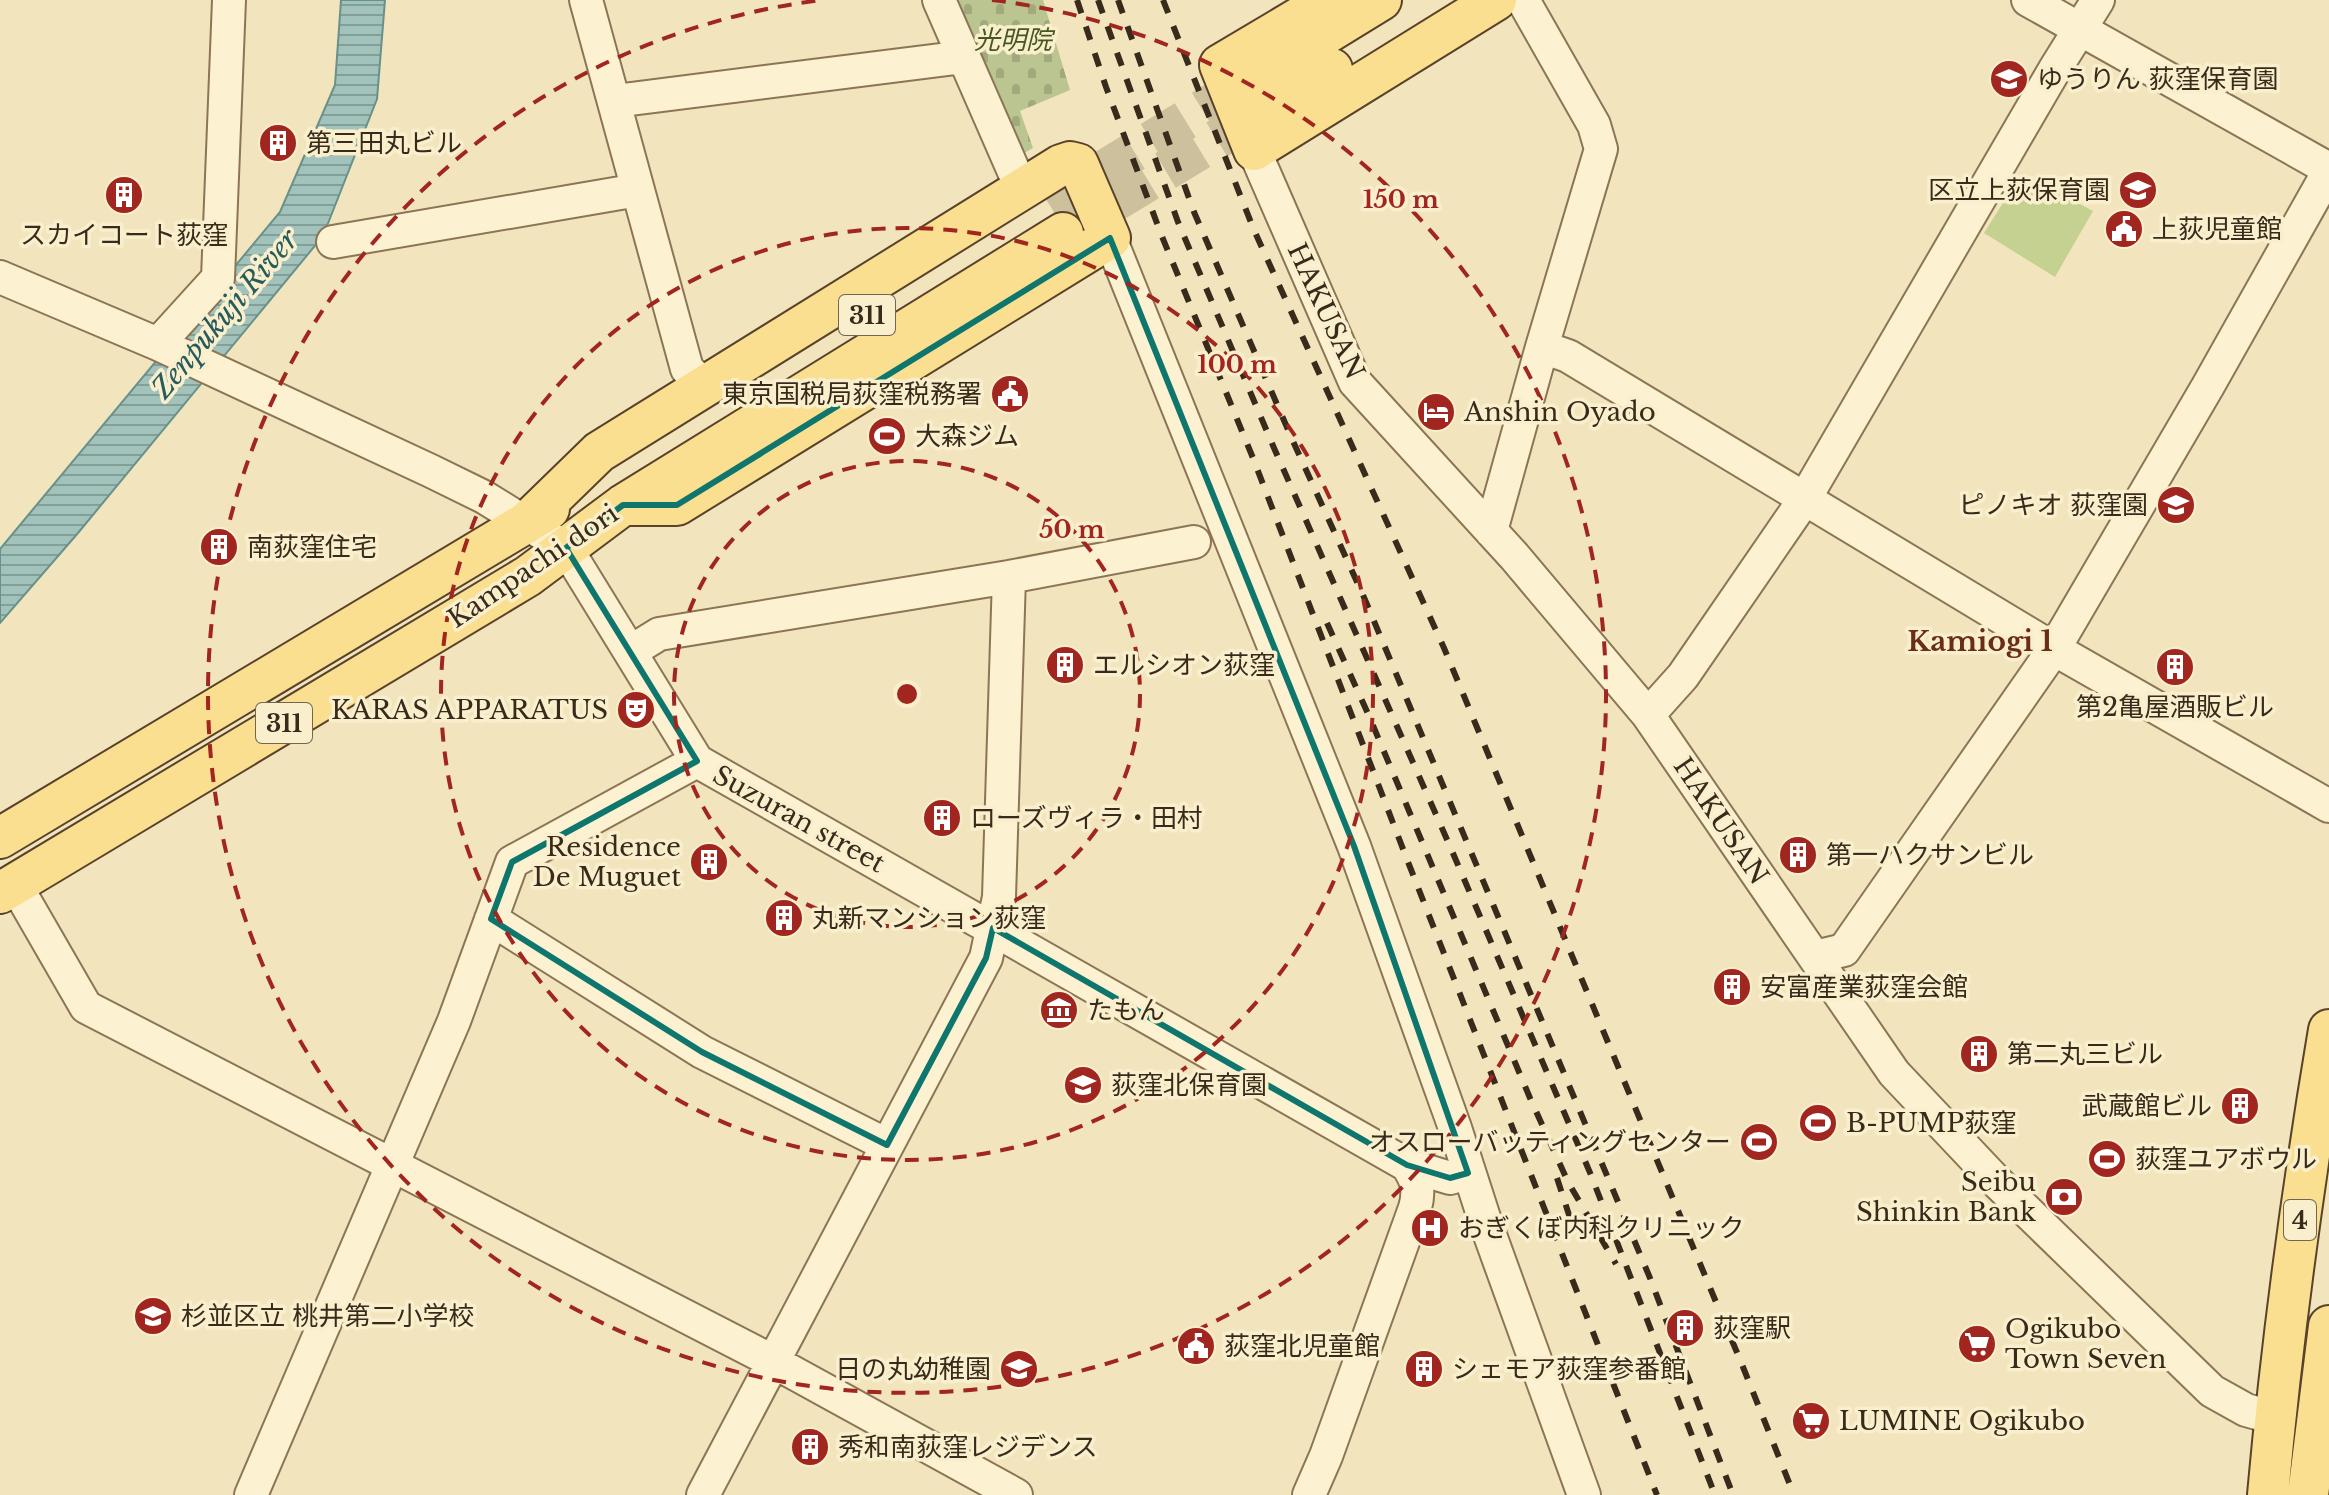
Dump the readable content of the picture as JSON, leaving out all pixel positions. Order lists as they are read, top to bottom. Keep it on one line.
{"streets":{"main road":["311","Kampachi dori","4"],"street":["HAKUSAN","Suzuran street"]},"crossings":[["HAKUSAN","4"],["311","Kampachi dori"],["311","Suzuran street"],["Kampachi dori","Suzuran street"]],"districts":["Kamiogi 1"],"water":["Zenpukuji River"],"parks":["光明院"],"places":{"school or university":["ゆうりん 荻窪保育園","区立上荻保育園","ピノキオ 荻窪園","荻窪北保育園","杉並区立 桃井第二小学校","日の丸幼稚園"],"building":["第三田丸ビル","スカイコート荻窪","南荻窪住宅","エルシオン荻窪","第2亀屋酒販ビル","ローズヴィラ・田村","第一ハクサンビル","Residence De Muguet","丸新マンション荻窪","安富産業荻窪会館","第二丸三ビル","武蔵館ビル","荻窪駅","シェモア荻窪参番館","秀和南荻窪レジデンス"],"public building":["上荻児童館","東京国税局荻窪税務署","荻窪北児童館"],"hotel":["Anshin Oyado"],"sports":["大森ジム","B-PUMP荻窪","オスローバッティングセンター","荻窪ユアボウル"],"theatre":["KARAS APPARATUS"],"museum":["たもん"],"bank":["Seibu Shinkin Bank"],"hospital":["おぎくぼ内科クリニック"],"supermarket":["Ogikubo Town Seven","LUMINE Ogikubo"]},"rings":["150 m","100 m","50 m"]}
